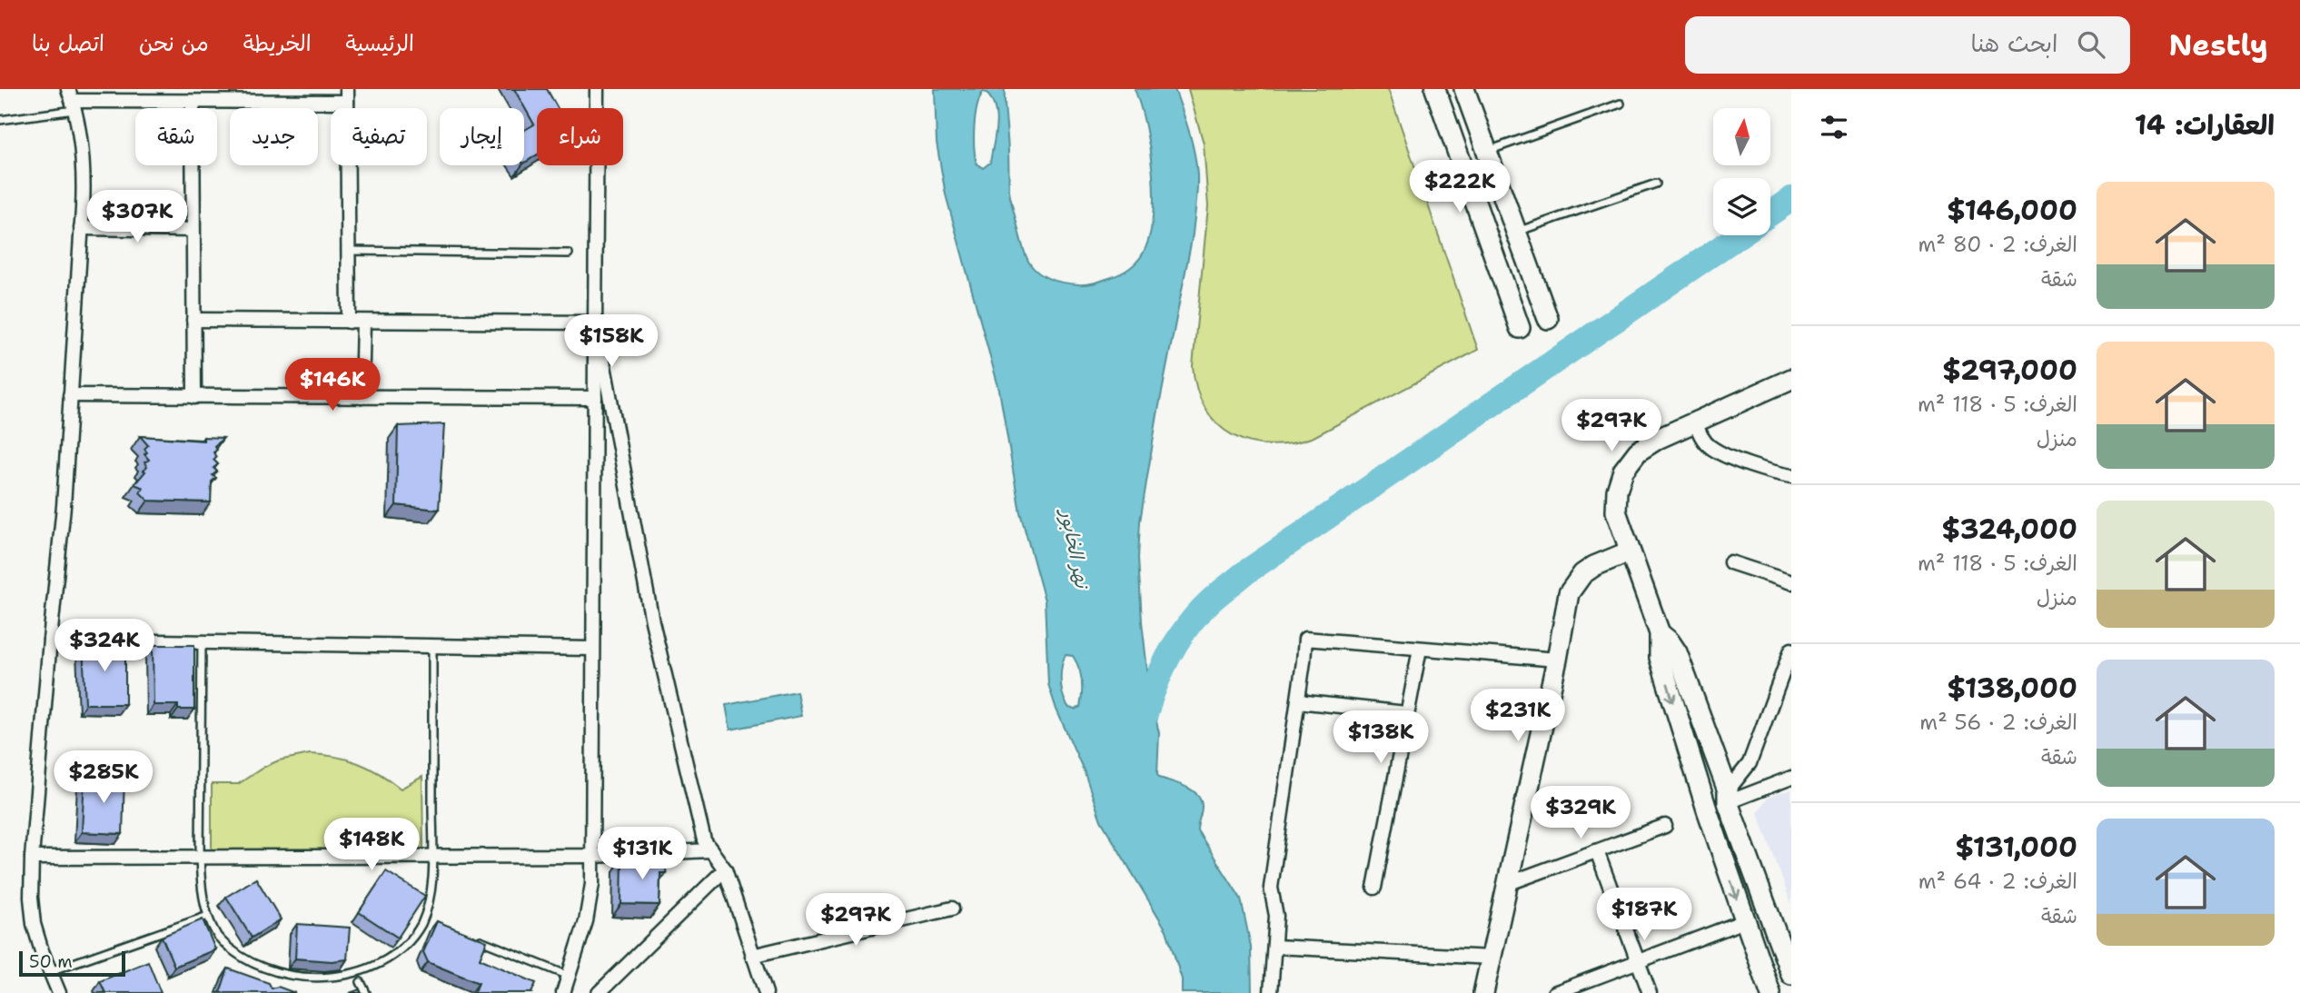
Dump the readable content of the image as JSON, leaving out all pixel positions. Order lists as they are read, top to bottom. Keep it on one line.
{"water":["نهر الخابور"],"scale_bar":"50 m","north":"top","page":{"header":"Nestly","search":"ابحث هنا","nav":["الرئيسية","الخريطة","من نحن","اتصل بنا"],"heading":"العقارات: 14","chip":["شراء","إيجار","تصفية","جديد","شقة"],"price":["$222K","$307K","$158K","$146K","$297K","$324K","$231K","$138K","$285K","$329K","$148K","$131K","$187K","$297K"],"list":[{"name":"$146,000","note":"الغرف: 2 · 80 m² · شقة"},{"name":"$297,000","note":"الغرف: 5 · 118 m² · منزل"},{"name":"$324,000","note":"الغرف: 5 · 118 m² · منزل"},{"name":"$138,000","note":"الغرف: 2 · 56 m² · شقة"},{"name":"$131,000","note":"الغرف: 2 · 64 m² · شقة"}],"scale":"50 m"}}
